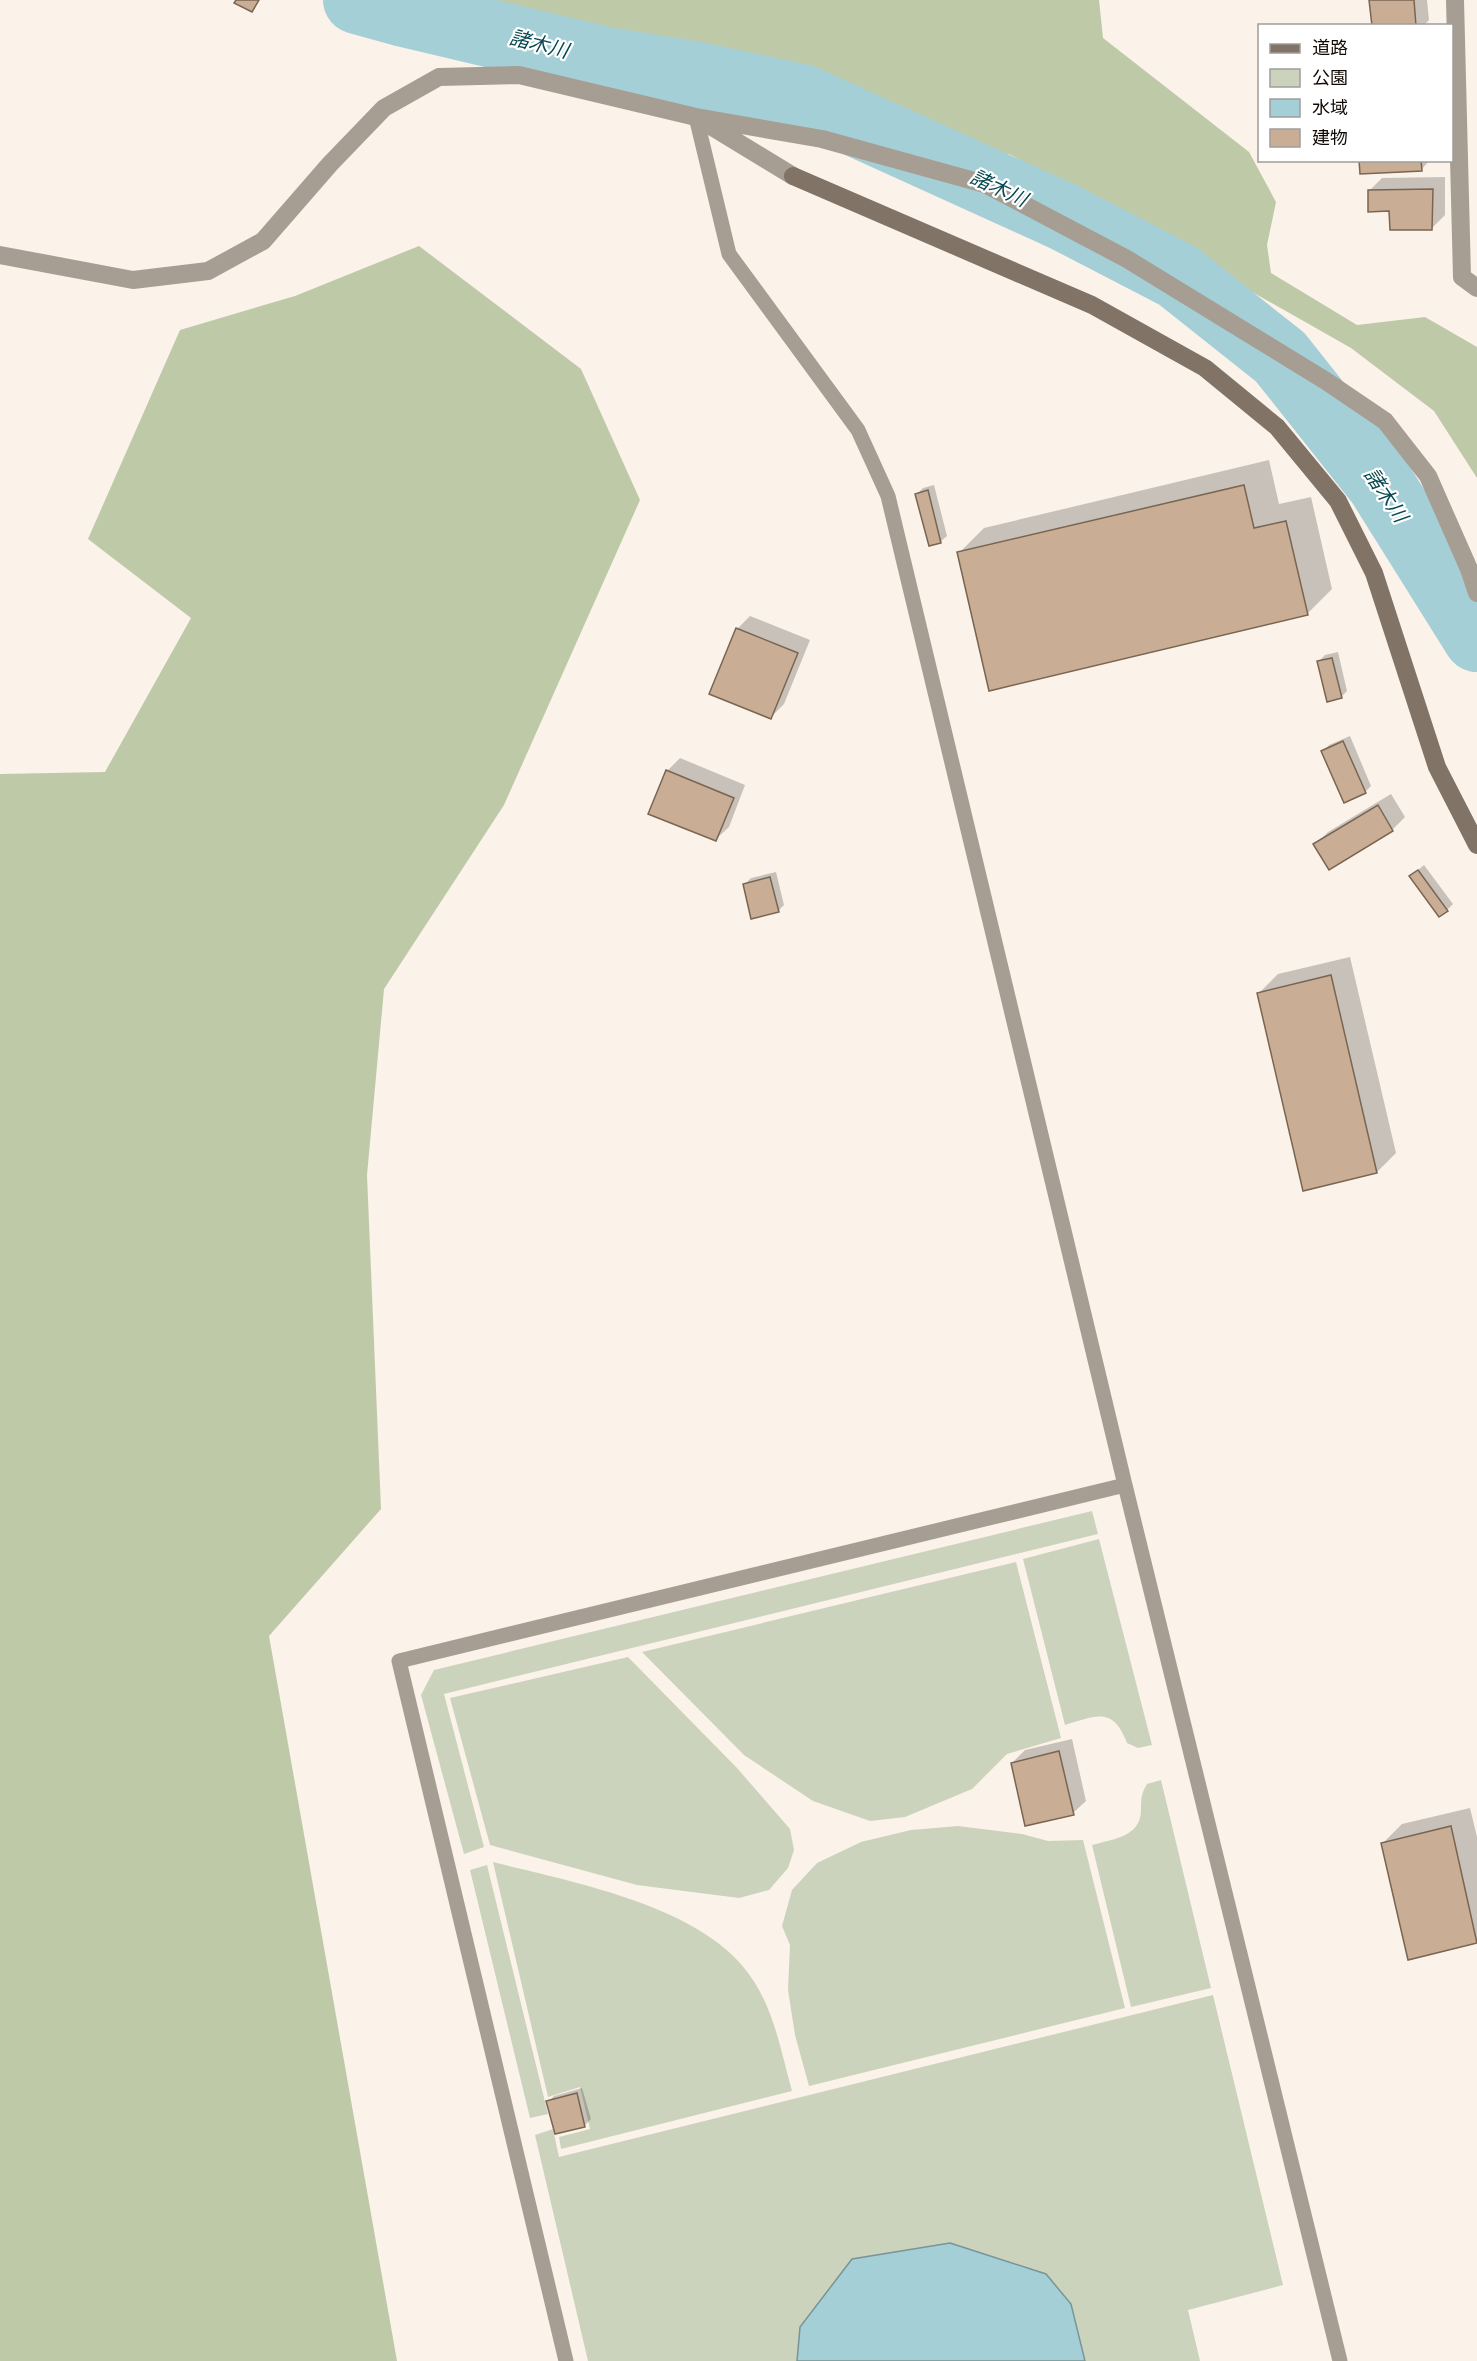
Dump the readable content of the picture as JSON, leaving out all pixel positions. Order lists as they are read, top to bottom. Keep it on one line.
{"water":["諸木川"],"legend":["道路","公園","水域","建物"]}
